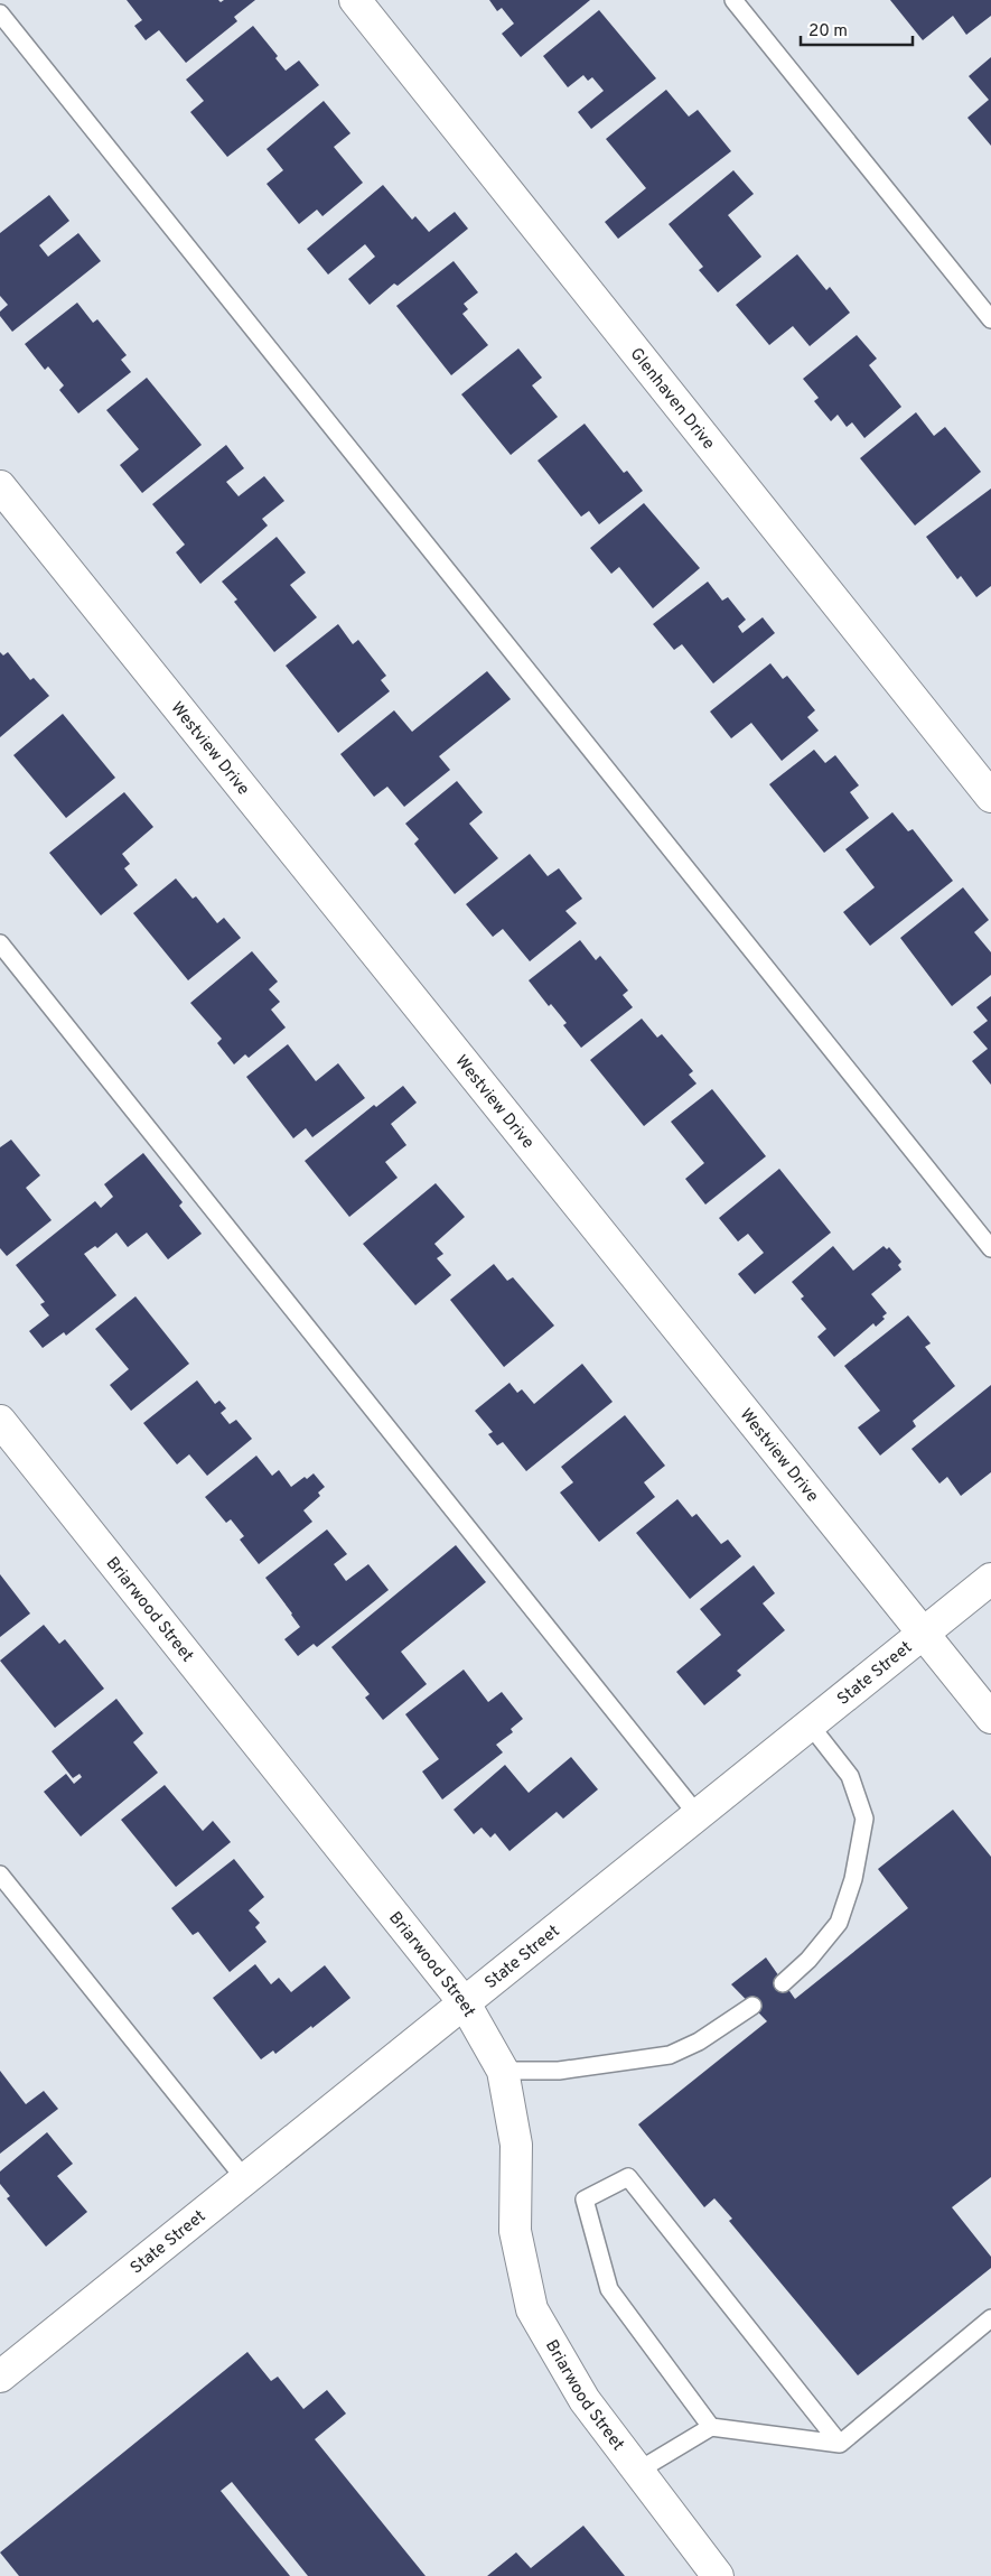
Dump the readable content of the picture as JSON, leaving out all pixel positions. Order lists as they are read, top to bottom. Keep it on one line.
{"streets":{"street":["Glenhaven Drive","Westview Drive","Briarwood Street","State Street"]},"crossings":[["Westview Drive","State Street"],["Briarwood Street","State Street"]],"scale_bar":"20 m"}
